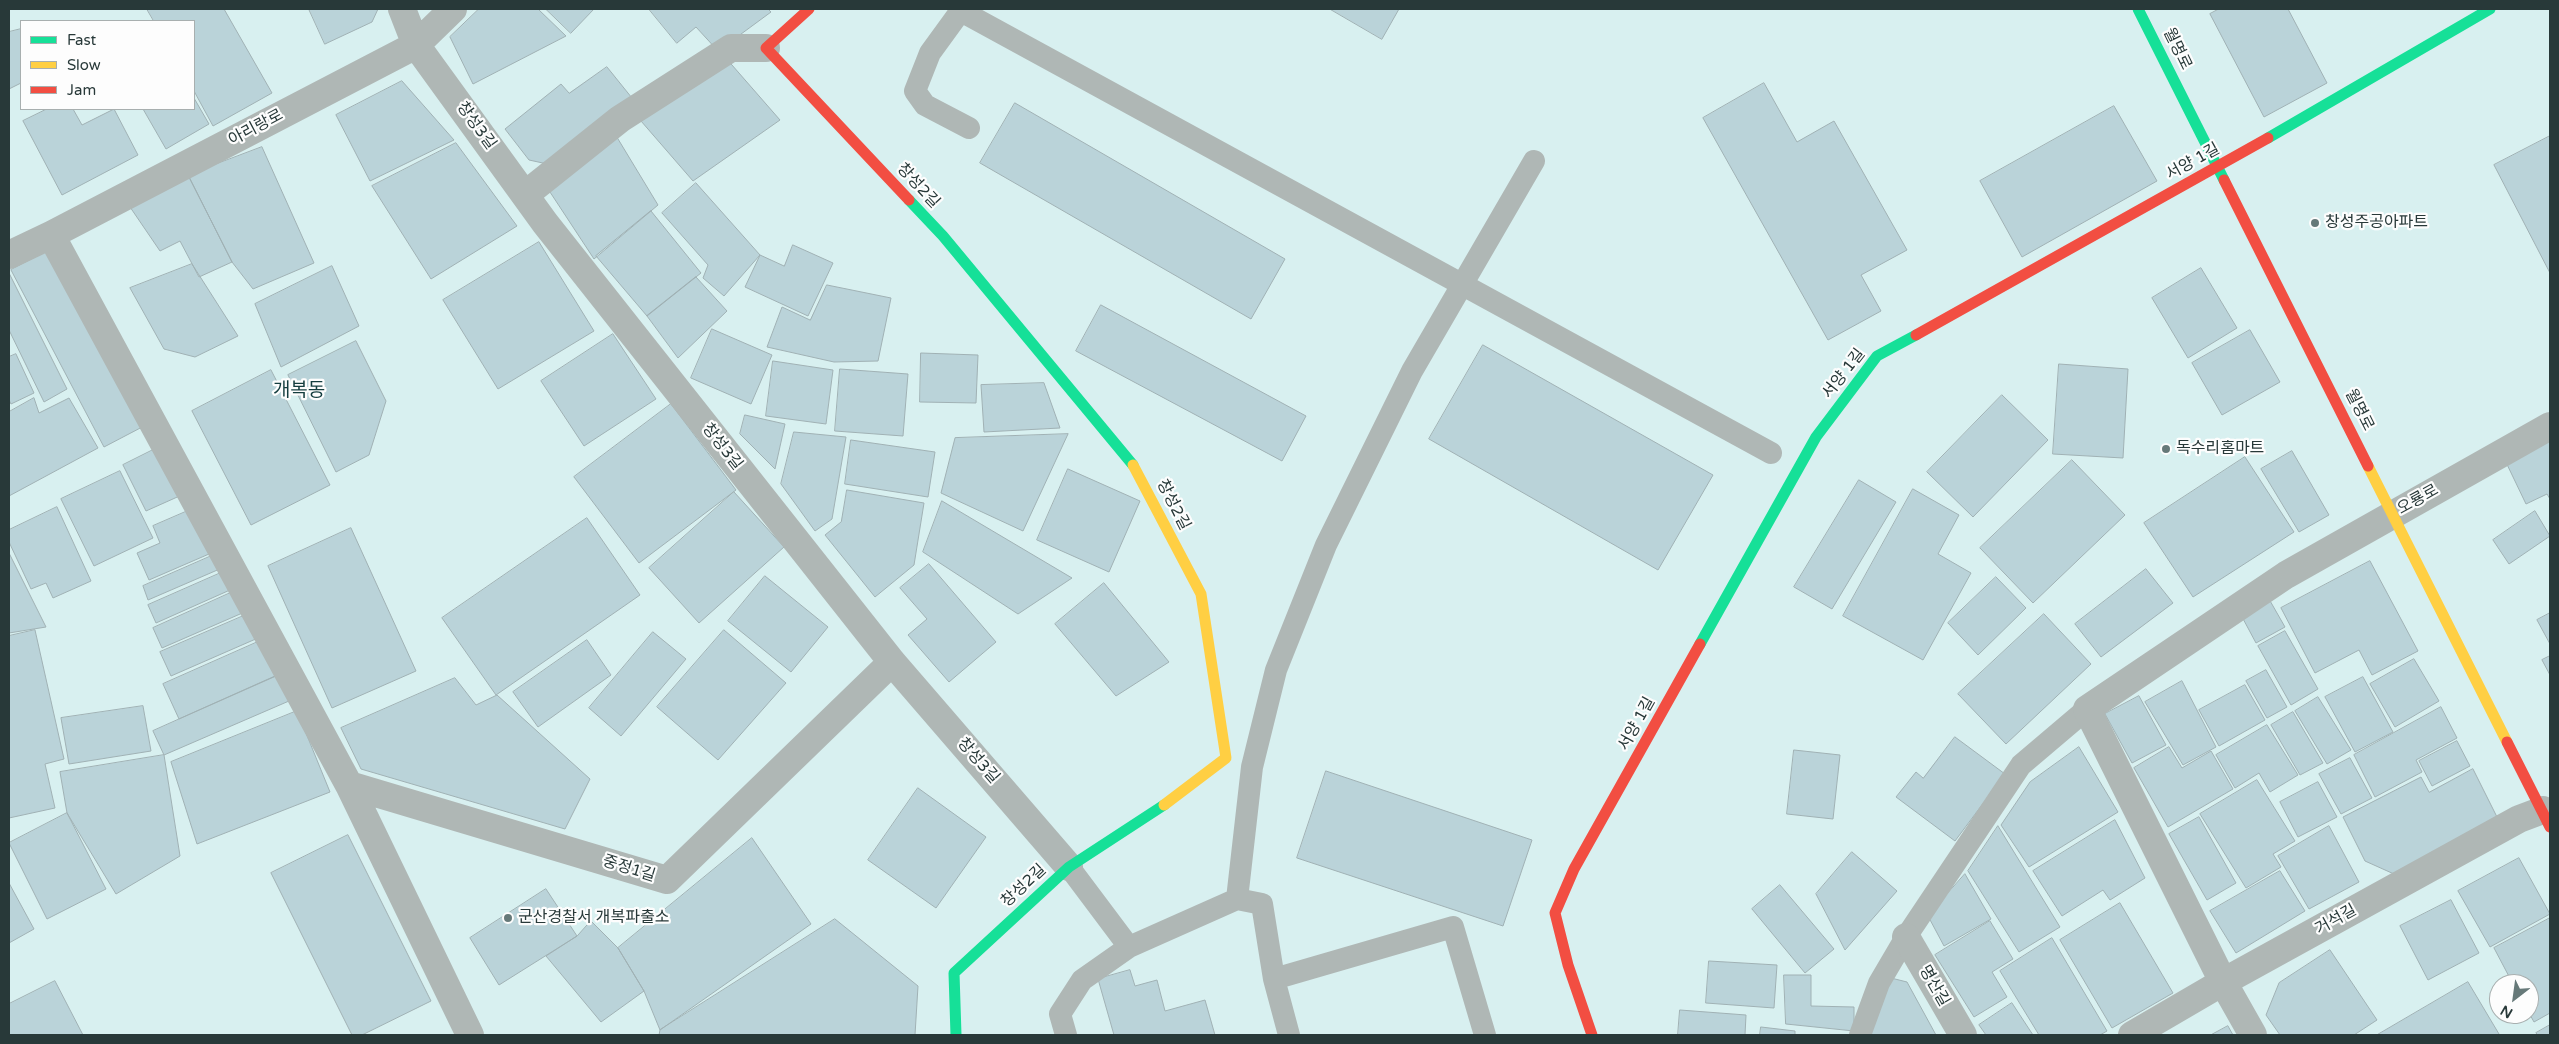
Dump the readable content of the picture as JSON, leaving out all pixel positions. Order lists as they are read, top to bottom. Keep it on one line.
{"streets":{"street":["월명로","창성3길","아리랑로","서양 1길","창성2길","오룡로","중정1길","거석길","명산길"]},"crossings":[["월명로","서양 1길"],["월명로","오룡로"],["월명로","거석길"],["창성3길","아리랑로"],["창성3길","창성2길"],["창성3길","중정1길"]],"districts":["개복동"],"places":["창성주공아파트","독수리홈마트","군산경찰서 개복파출소"],"legend":["Fast","Slow","Jam"],"north":"bottom left"}
